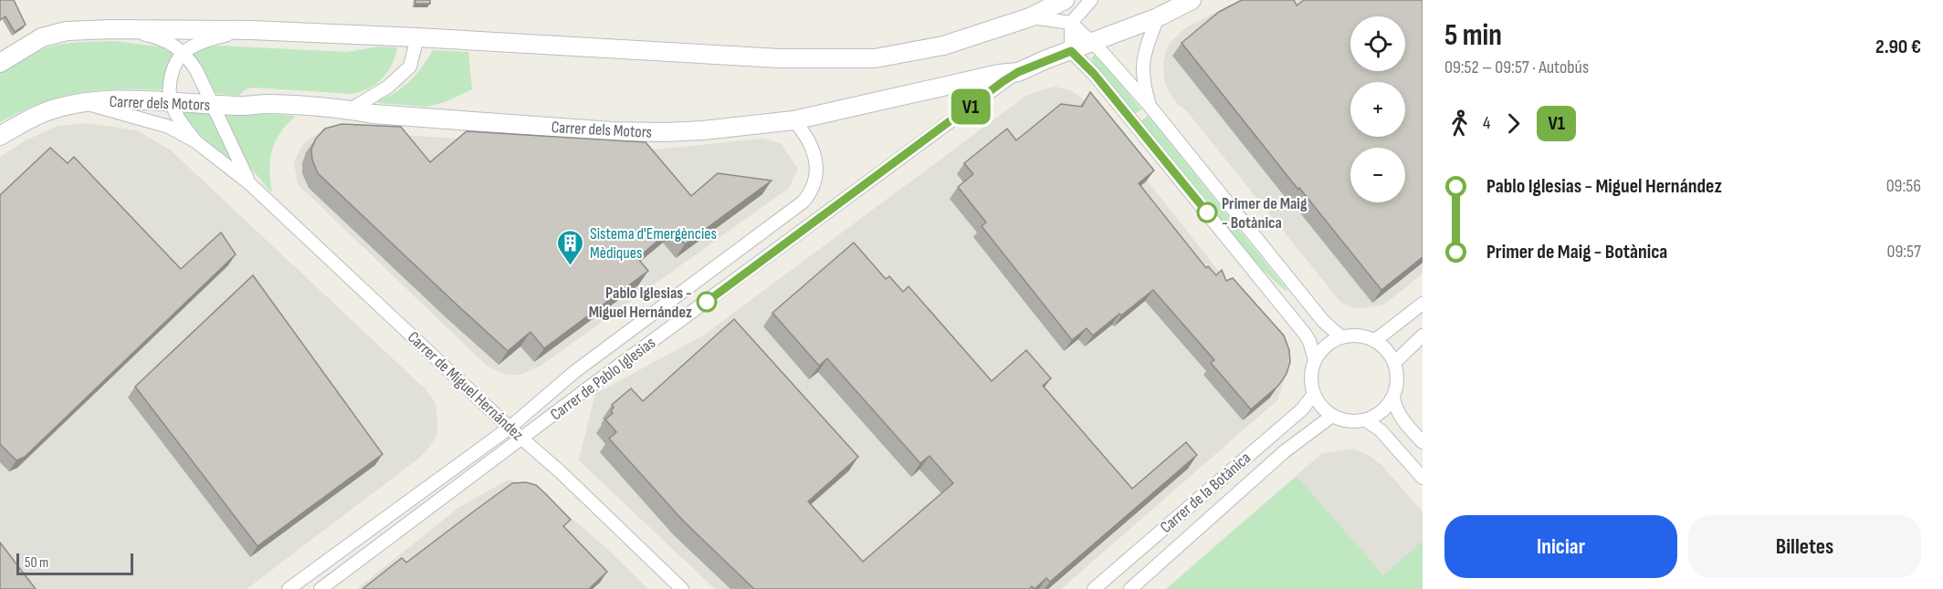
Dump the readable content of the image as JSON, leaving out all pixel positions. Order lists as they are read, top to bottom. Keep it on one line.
{"streets":{"street":["Carrer dels Motors","Carrer de Pablo Iglesias","Carrer de Miguel Hernández","Carrer de la Botànica"]},"crossings":[["Carrer dels Motors","Carrer de Pablo Iglesias"],["Carrer dels Motors","Carrer de Miguel Hernández"],["Carrer de Pablo Iglesias","Carrer de Miguel Hernández"]],"places":{"other":["Primer de Maig - Botànica","Pablo Iglesias - Miguel Hernández"],"building":["Sistema d'Emergències Mèdiques"]},"lines":["bus line V1"],"scale_bar":"50 m","page":{"on_map":"V1","heading":["5 min","09:52 – 09:57 · Autobús","2.90 €"],"map_buttons":["+","−"],"legs":["4","V1"],"list":[{"name":"Pablo Iglesias - Miguel Hernández","value":"09:56"},{"name":"Primer de Maig - Botànica","value":"09:57"}],"buttons":["Iniciar","Billetes"],"scale":"50 m"}}
